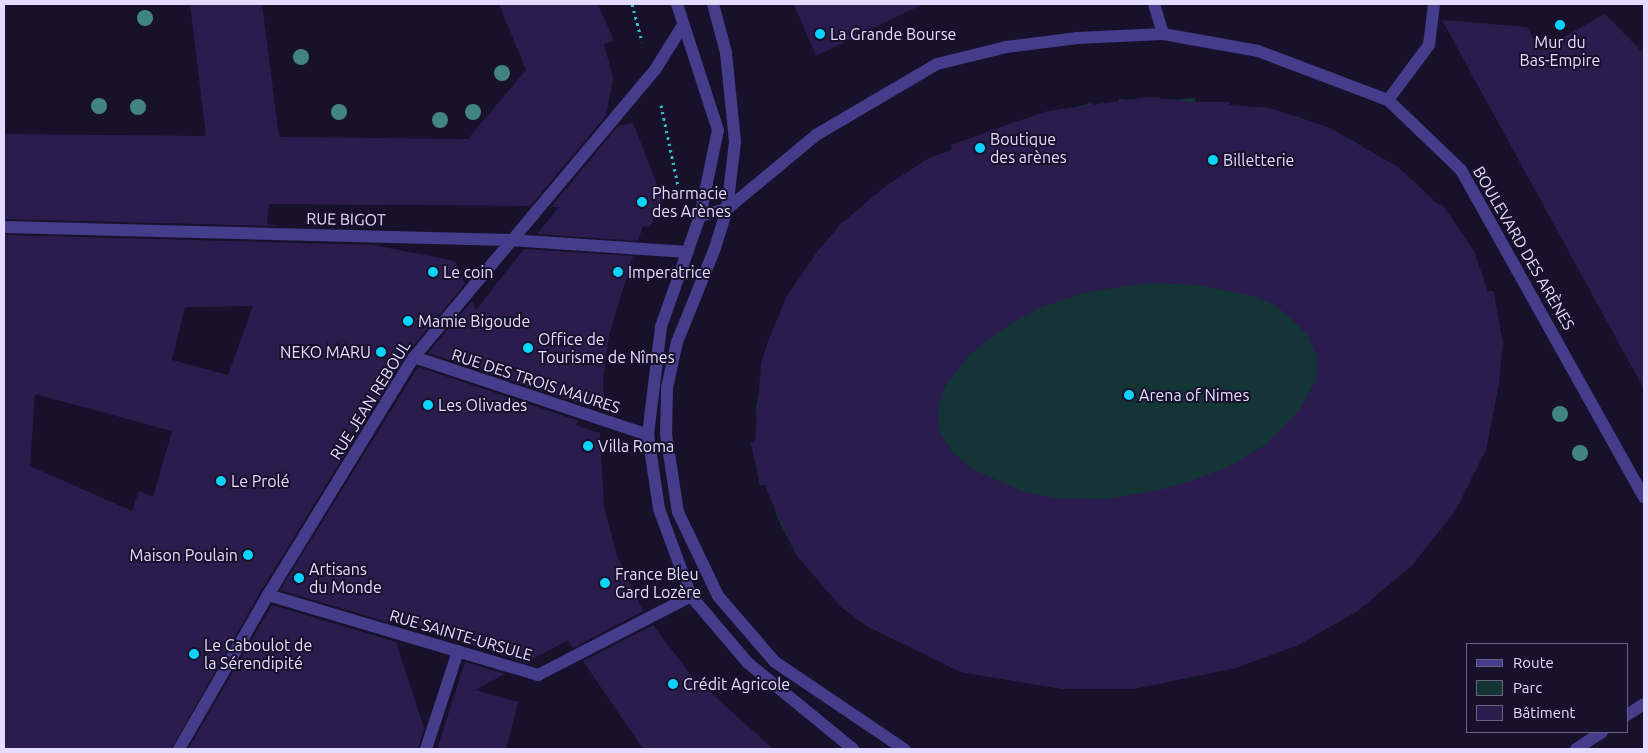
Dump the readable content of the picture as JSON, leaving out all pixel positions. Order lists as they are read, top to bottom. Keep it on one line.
{"streets":{"street":["RUE BIGOT","BOULEVARD DES ARÈNES","RUE DES TROIS MAURES","RUE JEAN REBOUL","RUE SAINTE-URSULE"]},"crossings":[["RUE BIGOT","RUE JEAN REBOUL"],["RUE DES TROIS MAURES","RUE JEAN REBOUL"],["RUE JEAN REBOUL","RUE SAINTE-URSULE"]],"places":["Mur du Bas-Empire","La Grande Bourse","Boutique des arènes","Billetterie","Pharmacie des Arènes","Le coin","Imperatrice","Mamie Bigoude","Office de Tourisme de Nîmes","NEKO MARU","Arena of Nimes","Les Olivades","Villa Roma","Le Prolé","Maison Poulain","Artisans du Monde","France Bleu Gard Lozère","Le Caboulot de la Sérendipité","Crédit Agricole"],"legend":["Route","Parc","Bâtiment"]}
